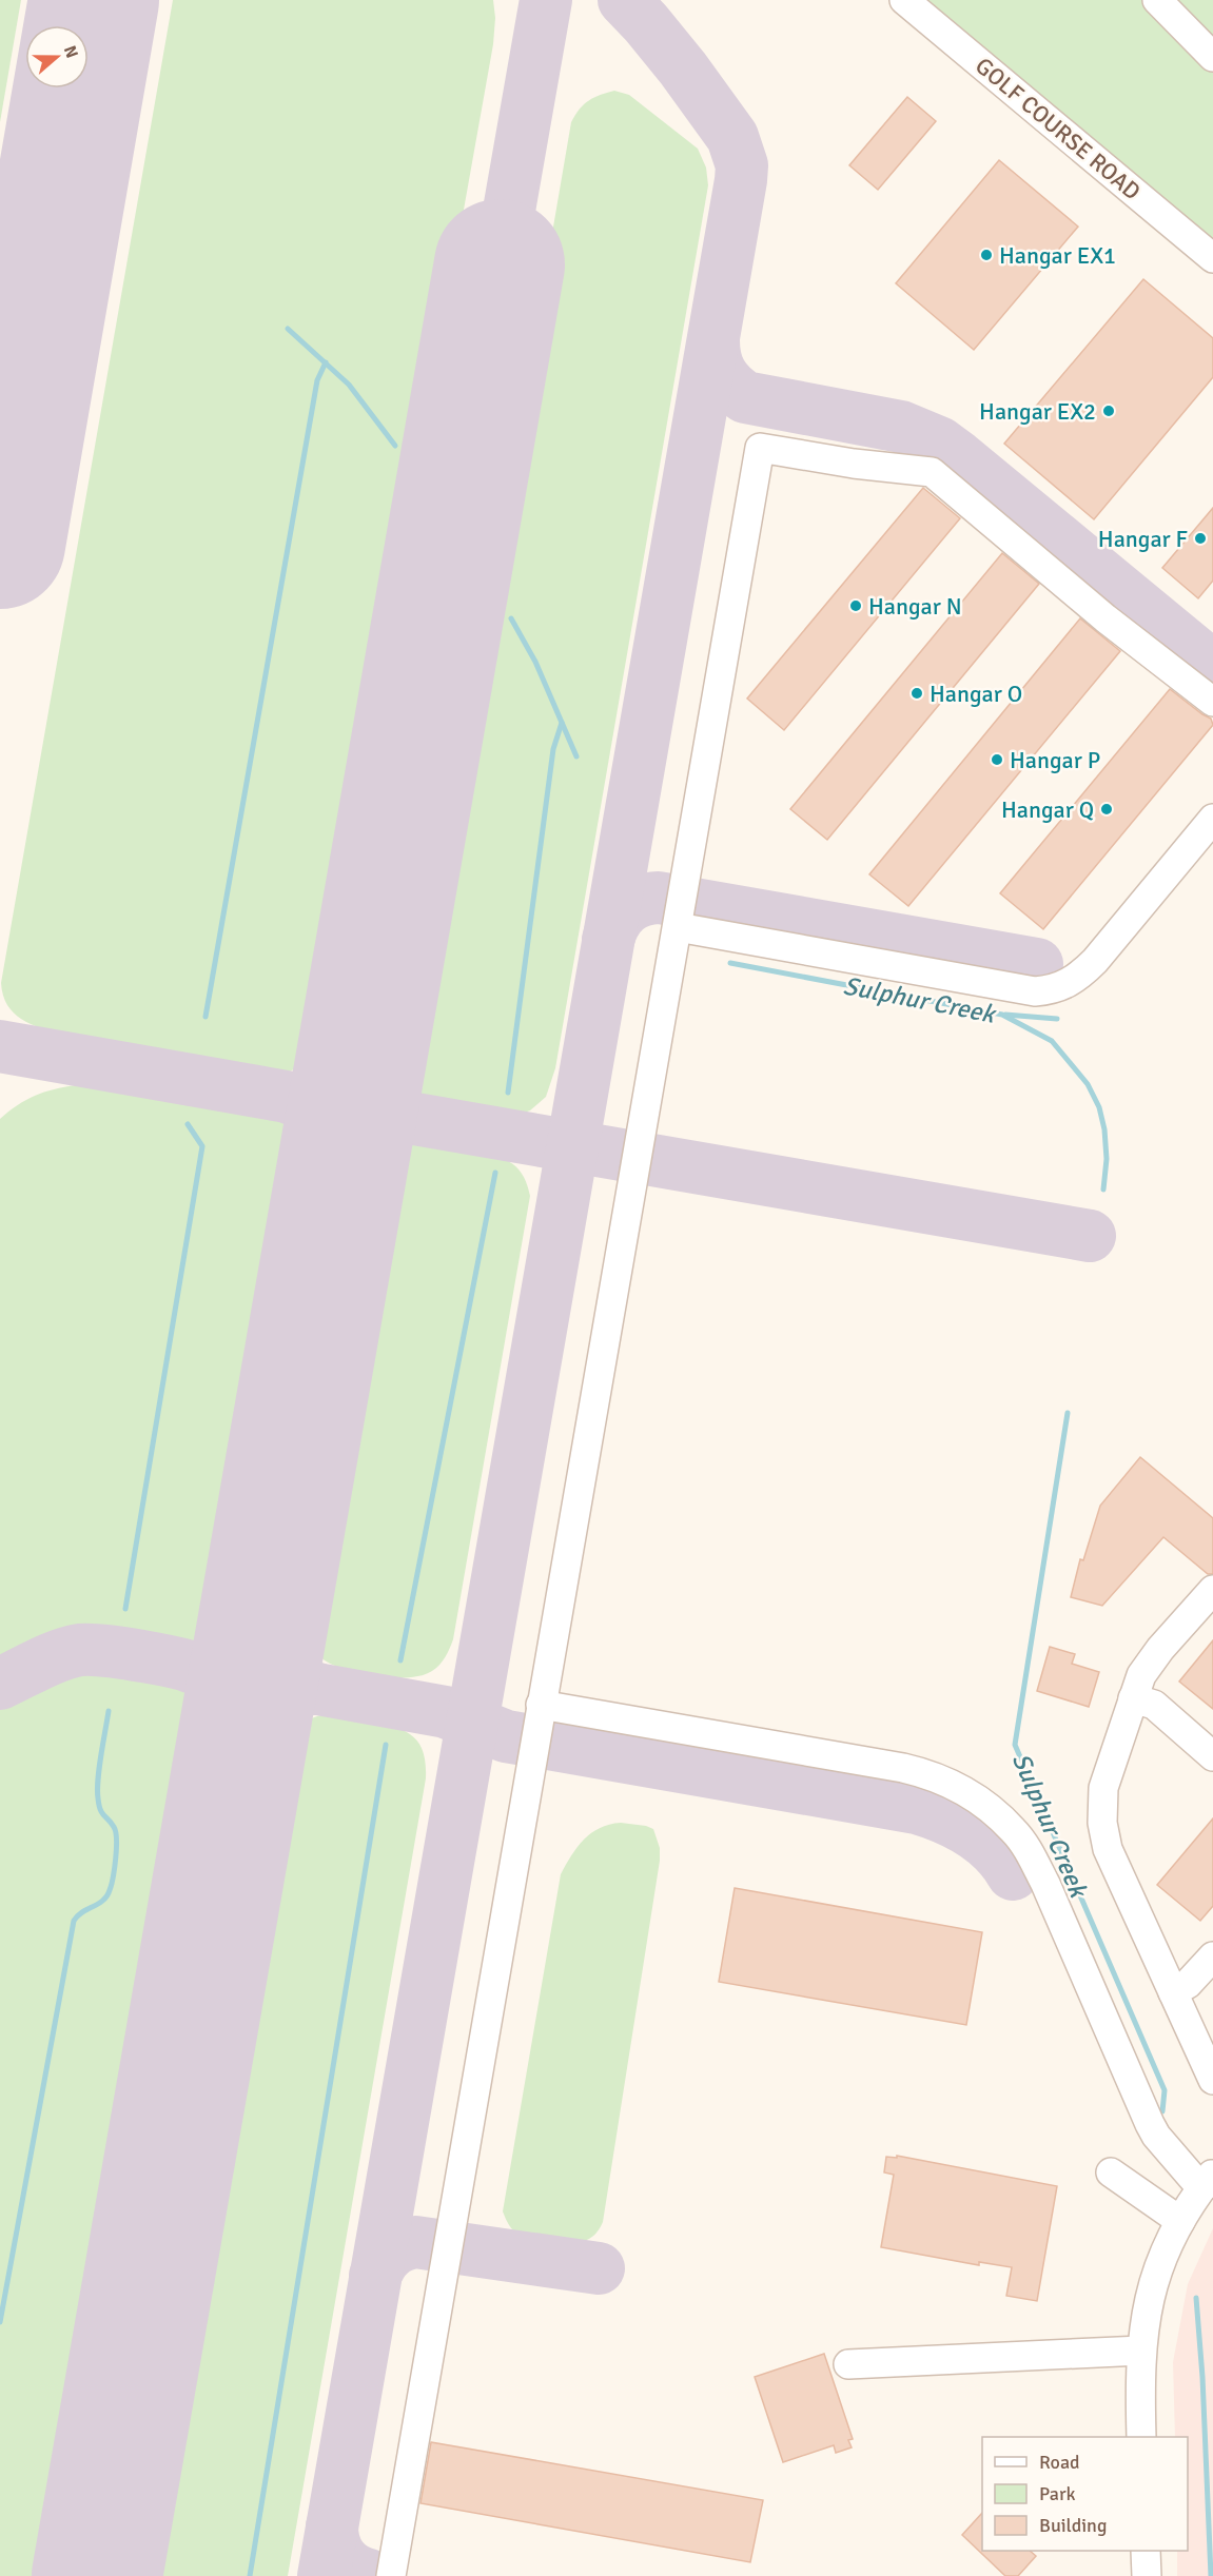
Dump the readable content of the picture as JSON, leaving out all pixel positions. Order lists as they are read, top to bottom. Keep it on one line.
{"streets":{"street":["GOLF COURSE ROAD"]},"water":["Sulphur Creek"],"places":["Hangar EX1","Hangar EX2","Hangar F","Hangar N","Hangar O","Hangar P","Hangar Q"],"legend":["Road","Park","Building"],"north":"right"}
